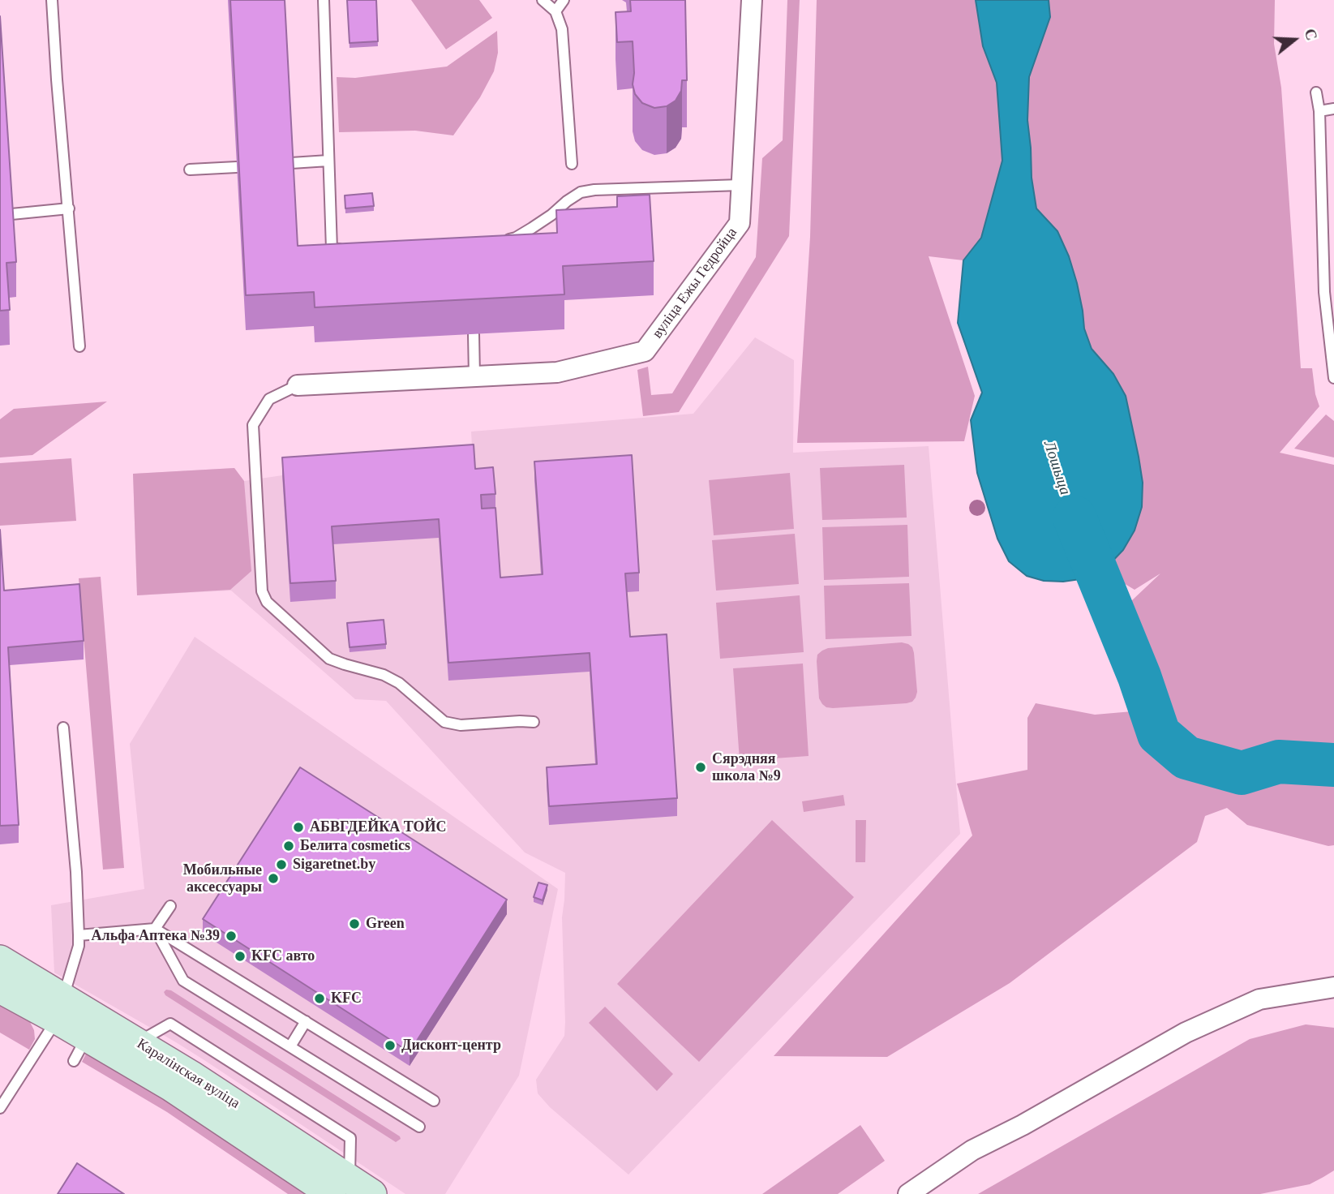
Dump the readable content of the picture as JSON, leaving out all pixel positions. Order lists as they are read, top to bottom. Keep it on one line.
{"streets":{"main road":["Каралінская вуліца"],"street":["вуліца Ежы Гедройца"]},"water":["Лошыца"],"places":["Сярэдняя школа №9","АБВГДЕЙКА ТОЙС","Белита cosmetics","Sigaretnet.by","Мобильные аксессуары","Green","Альфа Аптека №39","KFC авто","KFC","Дисконт-центр"],"north":"right"}
